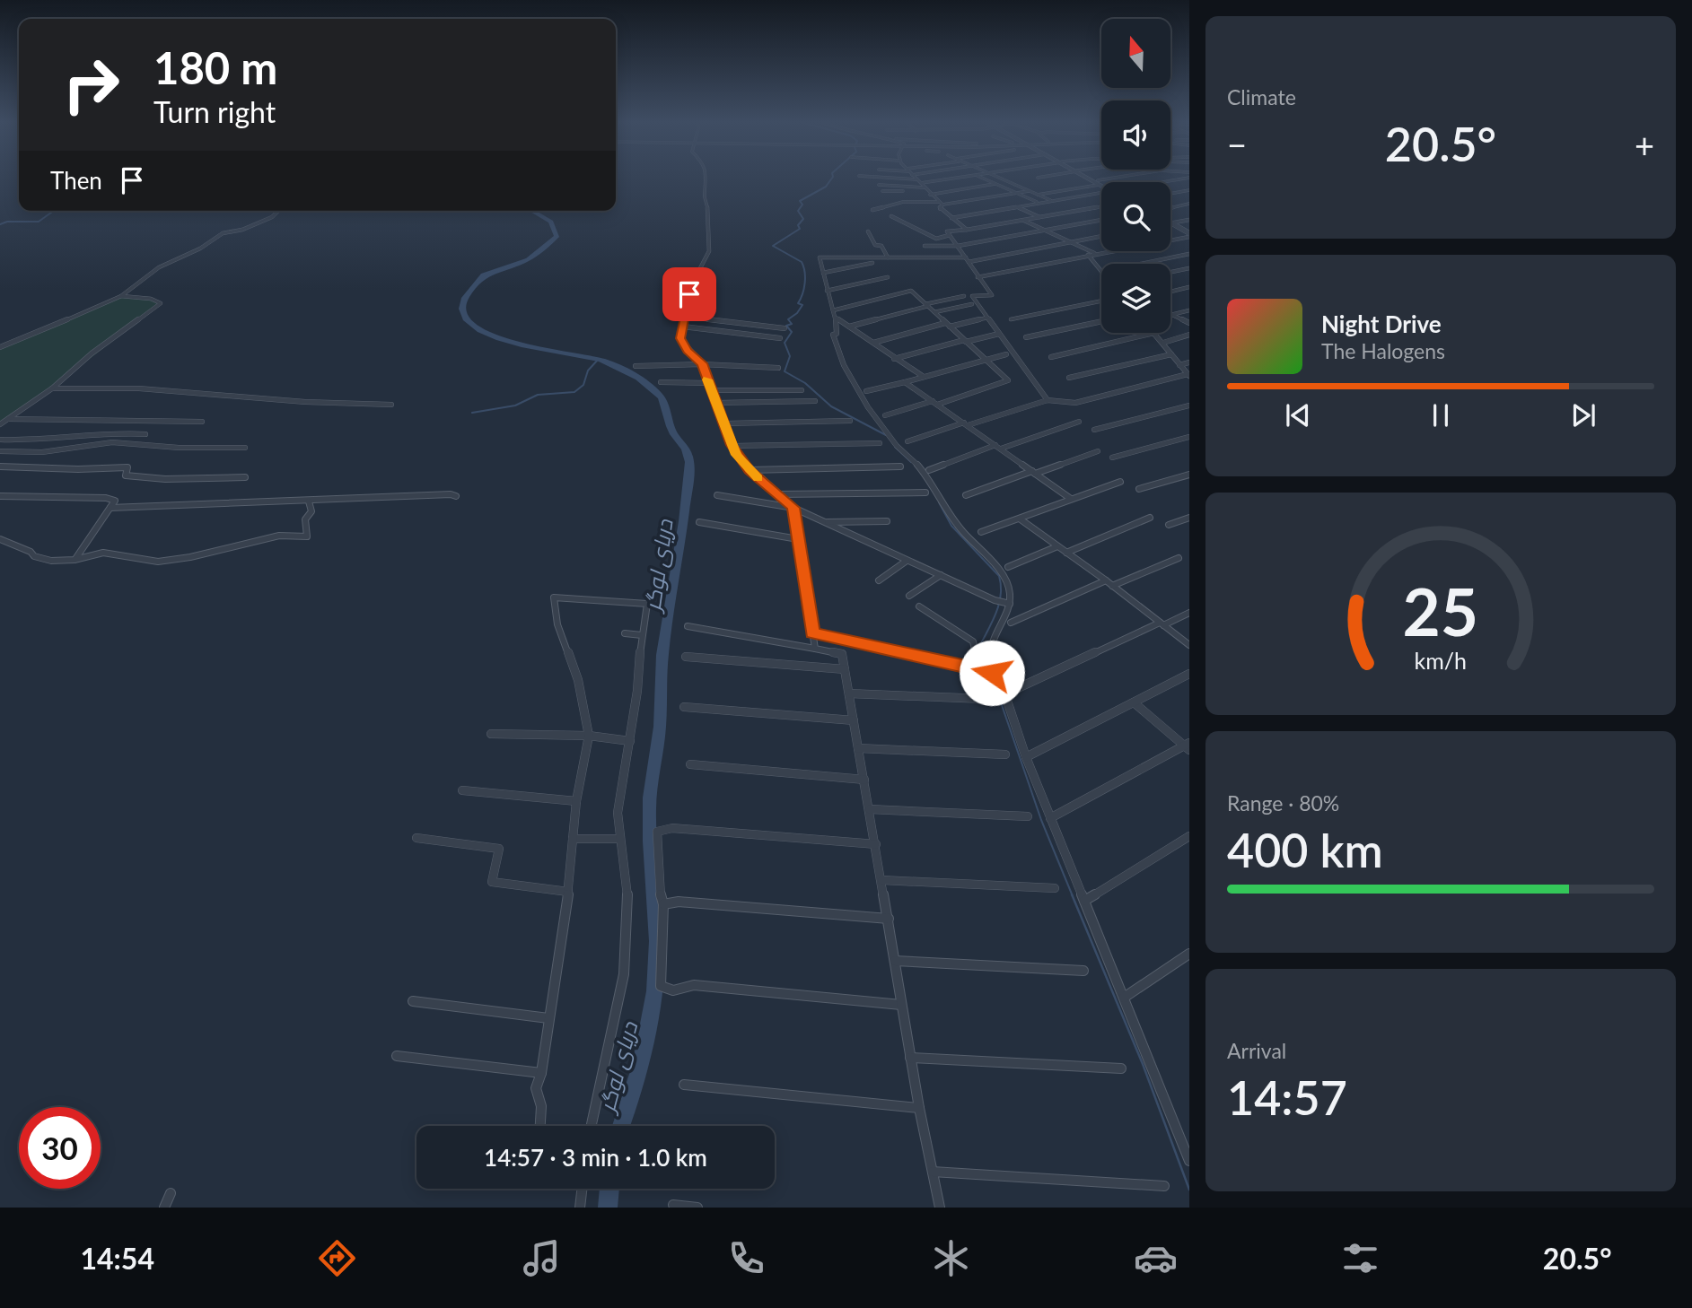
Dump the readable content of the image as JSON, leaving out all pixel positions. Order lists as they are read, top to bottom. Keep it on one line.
{"water":["دریای لوگر"],"north":"top","page":{"tile":["Climate",["Range · 80%","400 km"],["Arrival","14:57"]],"turn":["180 m","Turn right"],"heat":["−","20.5°","+"],"then":"Then","song":["Night Drive","The Halogens"],"limit":"30","trip":"14:57 · 3 min · 1.0 km","tabs":["14:54","20.5°"],"gauge":["25","km/h"]}}
